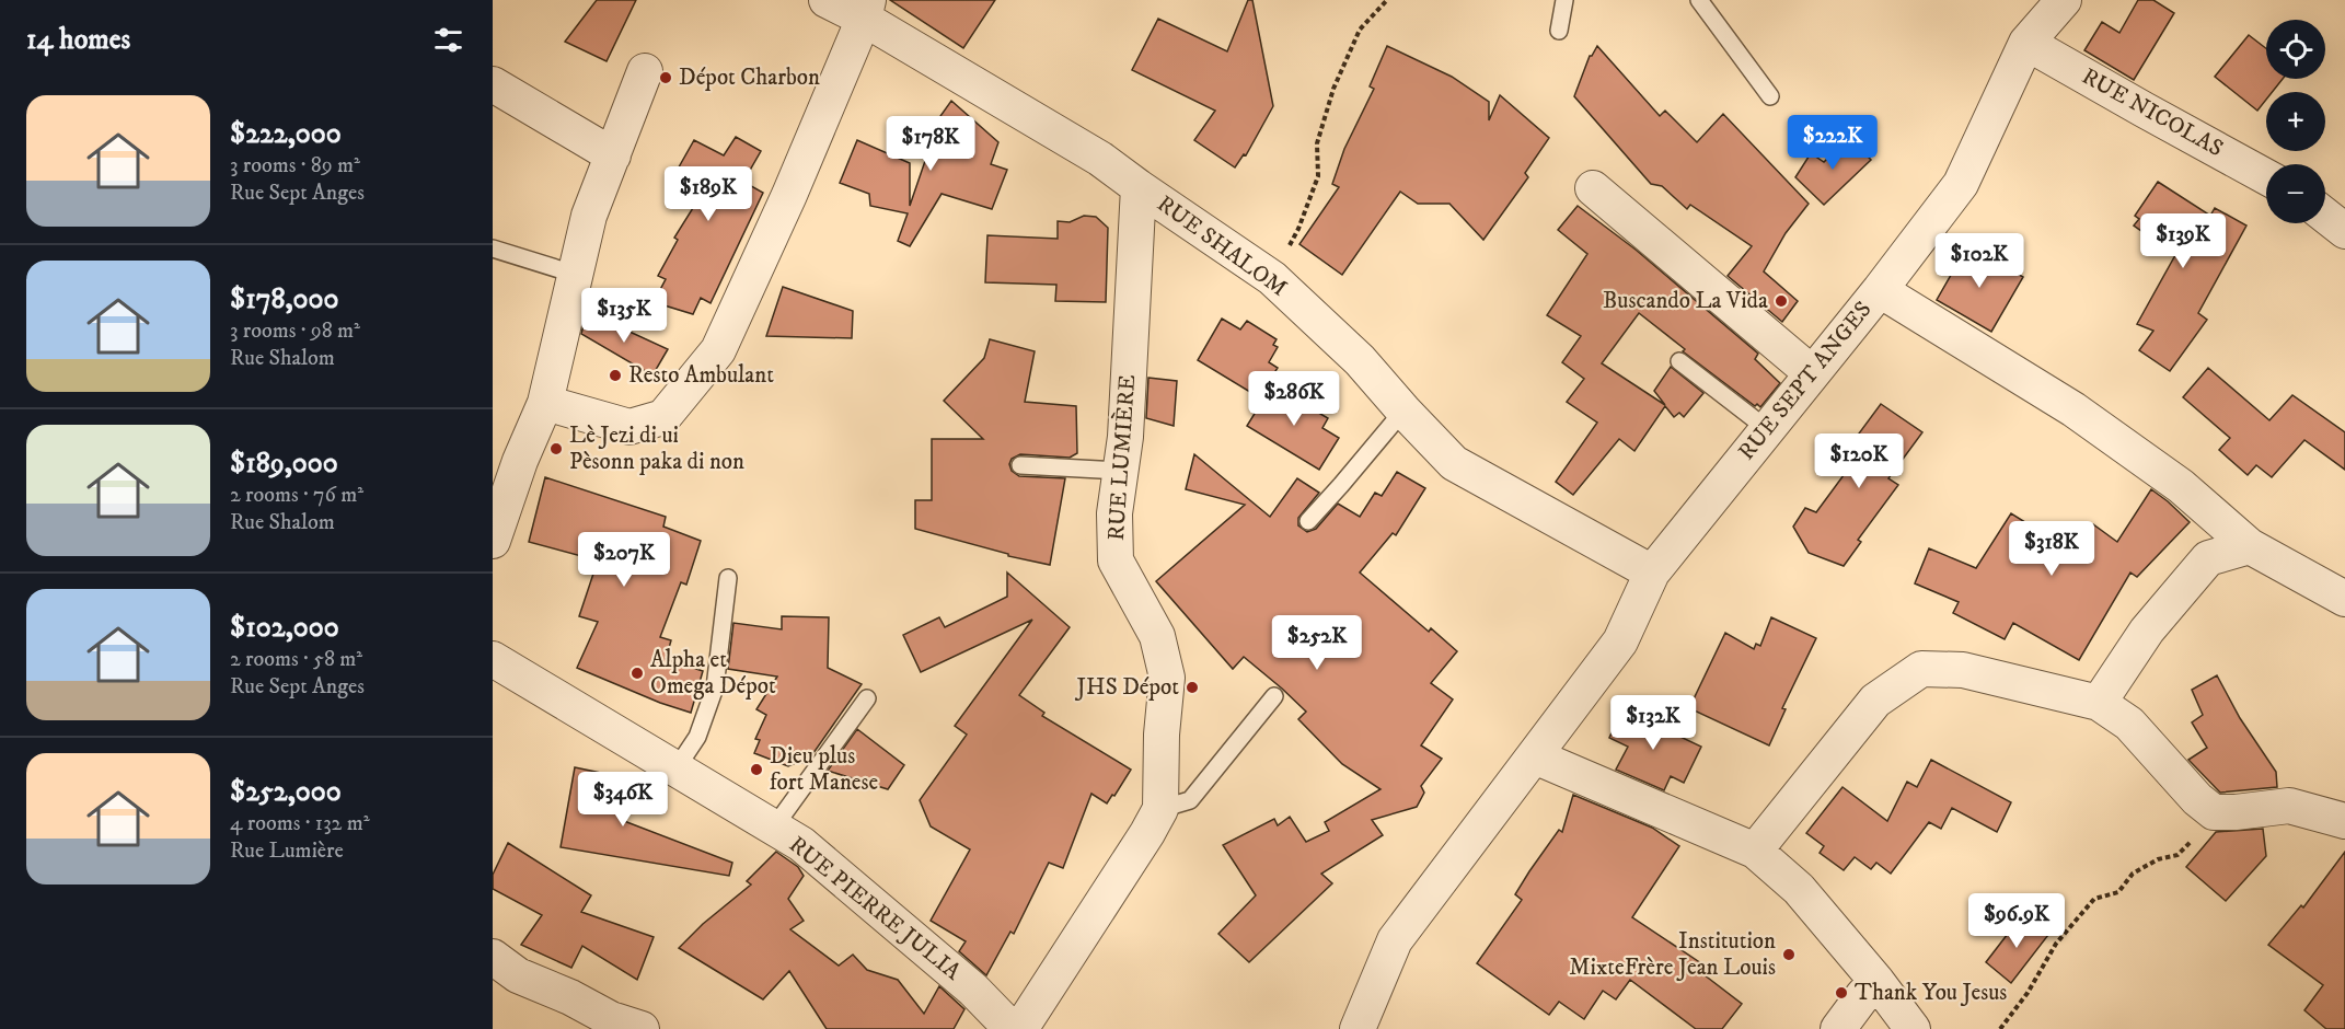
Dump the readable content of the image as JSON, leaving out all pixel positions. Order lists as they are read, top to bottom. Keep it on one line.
{"streets":{"street":["RUE NICOLAS","RUE SHALOM","RUE SEPT ANGES","RUE LUMIÈRE","RUE PIERRE JULIA"]},"crossings":[["RUE NICOLAS","RUE SEPT ANGES"],["RUE SHALOM","RUE SEPT ANGES"],["RUE SHALOM","RUE LUMIÈRE"]],"places":["Dépot Charbon","Buscando La Vida","Resto Ambulant","Lè Jezi di ui Pèsonn paka di non","Alpha et Omega Dépot","JHS Dépot","Dieu plus fort Manese","Institution MixteFrère Jean Louis","Thank You Jesus"],"page":{"heading":"14 homes","map_buttons":["+","−"],"list":[{"name":"$222,000","note":"3 rooms · 89 m² · Rue Sept Anges"},{"name":"$178,000","note":"3 rooms · 98 m² · Rue Shalom"},{"name":"$189,000","note":"2 rooms · 76 m² · Rue Shalom"},{"name":"$102,000","note":"2 rooms · 58 m² · Rue Sept Anges"},{"name":"$252,000","note":"4 rooms · 132 m² · Rue Lumière"}],"price":["$222K","$178K","$189K","$139K","$102K","$135K","$286K","$120K","$318K","$207K","$252K","$132K","$346K","$96.9K"]}}
